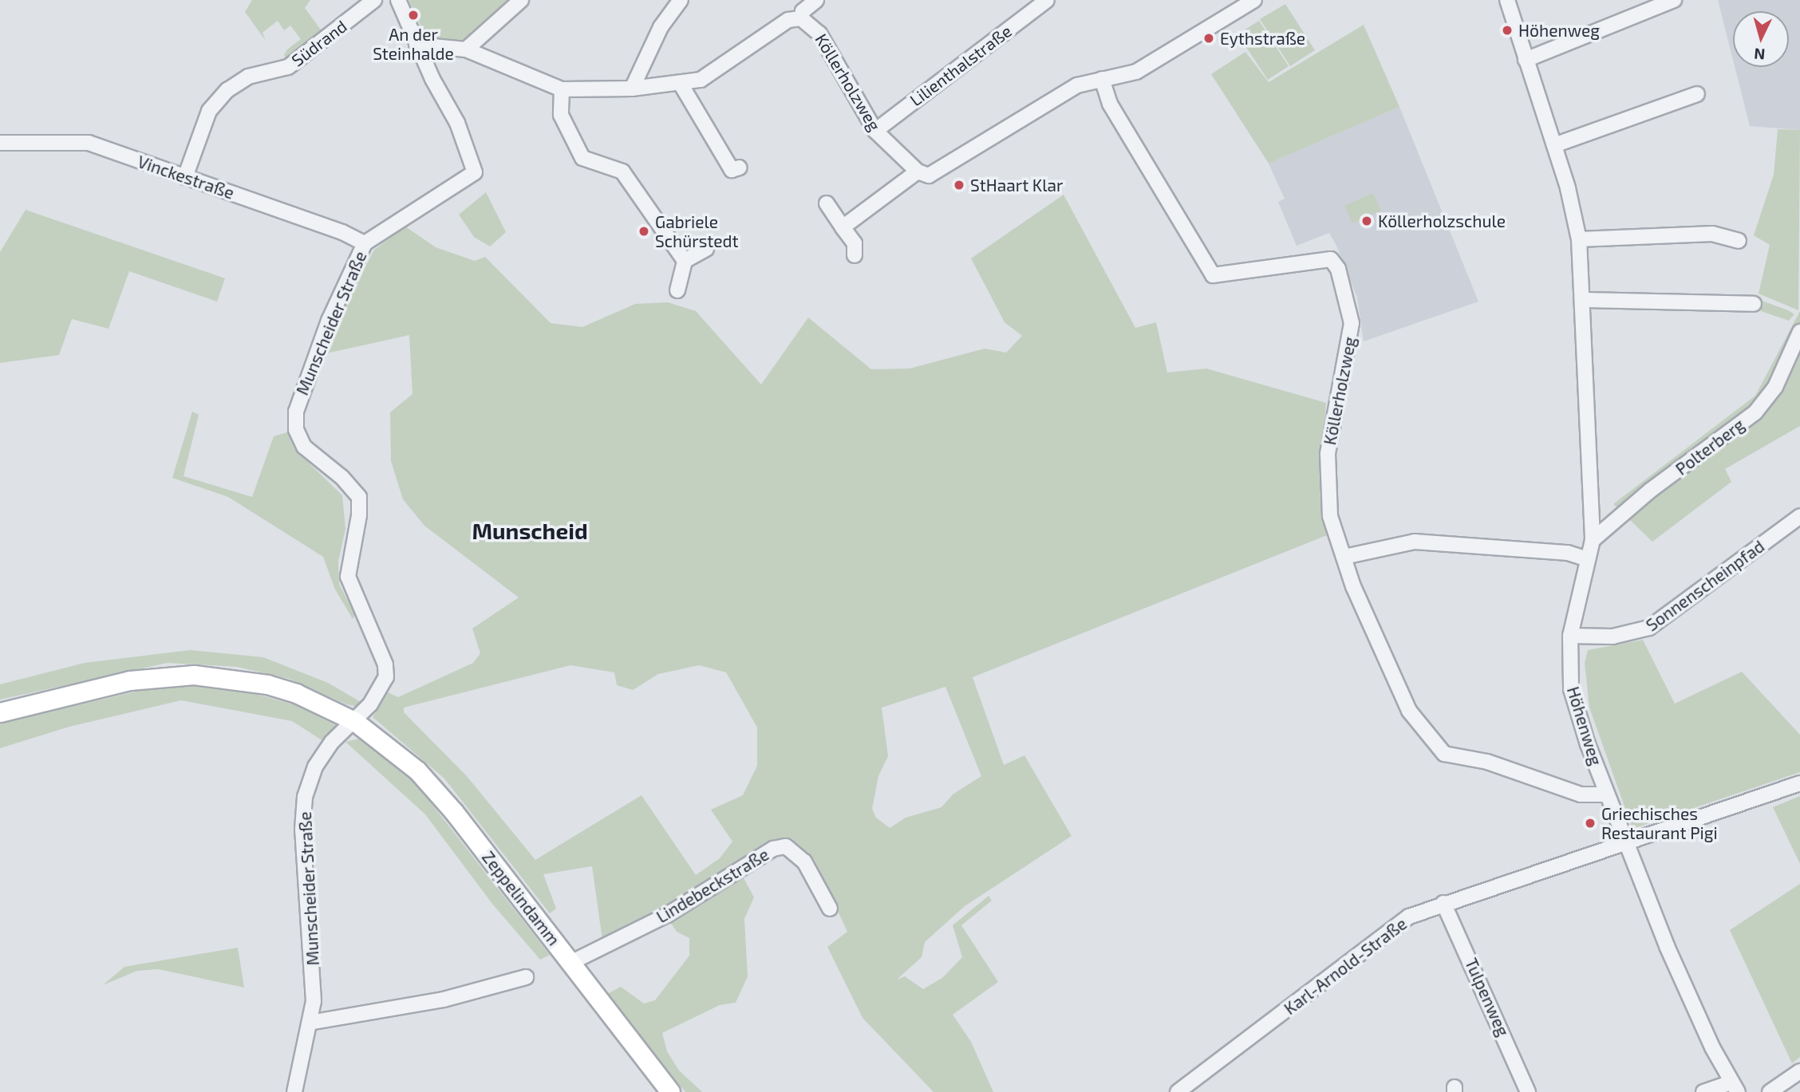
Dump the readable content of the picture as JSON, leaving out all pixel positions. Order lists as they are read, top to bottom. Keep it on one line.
{"streets":{"main road":["Zeppelindamm"],"street":["Südrand","Lilienthalstraße","Köllerholzweg","Vinckestraße","Munscheider Straße","Polterberg","Sonnenscheinpfad","Höhenweg","Lindebeckstraße","Karl-Arnold-Straße","Tulpenweg"]},"crossings":[["Südrand","Vinckestraße"],["Lilienthalstraße","Köllerholzweg"],["Köllerholzweg","Höhenweg"],["Vinckestraße","Munscheider Straße"],["Munscheider Straße","Zeppelindamm"],["Polterberg","Höhenweg"],["Sonnenscheinpfad","Höhenweg"],["Höhenweg","Karl-Arnold-Straße"],["Lindebeckstraße","Zeppelindamm"],["Karl-Arnold-Straße","Tulpenweg"]],"districts":["Munscheid"],"places":["An der Steinhalde","Höhenweg","Eythstraße","StHaart Klar","Köllerholzschule","Gabriele Schürstedt","Griechisches Restaurant Pigi"],"north":"bottom"}
